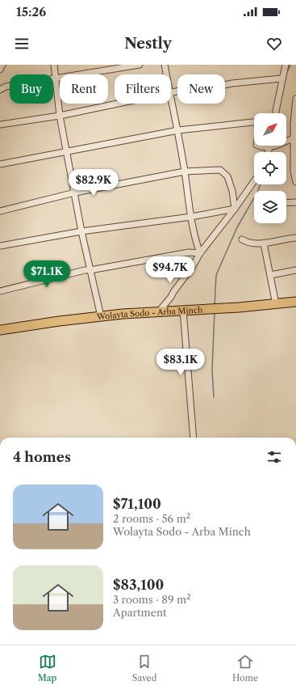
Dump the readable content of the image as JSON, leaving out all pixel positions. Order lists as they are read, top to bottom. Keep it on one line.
{"streets":{"highway":["Wolayta Sodo - Arba Minch"]},"north":"top right","page":{"status":"15:26","header":"Nestly","chip":["Buy","Rent","Filters","New"],"price":["$82.9K","$94.7K","$71.1K","$83.1K"],"heading":"4 homes","list":[{"name":"$71,100","note":"2 rooms · 56 m² · Wolayta Sodo - Arba Minch"},{"name":"$83,100","note":"3 rooms · 89 m² · Apartment"}],"tabs":["Map","Saved","Home"]}}
